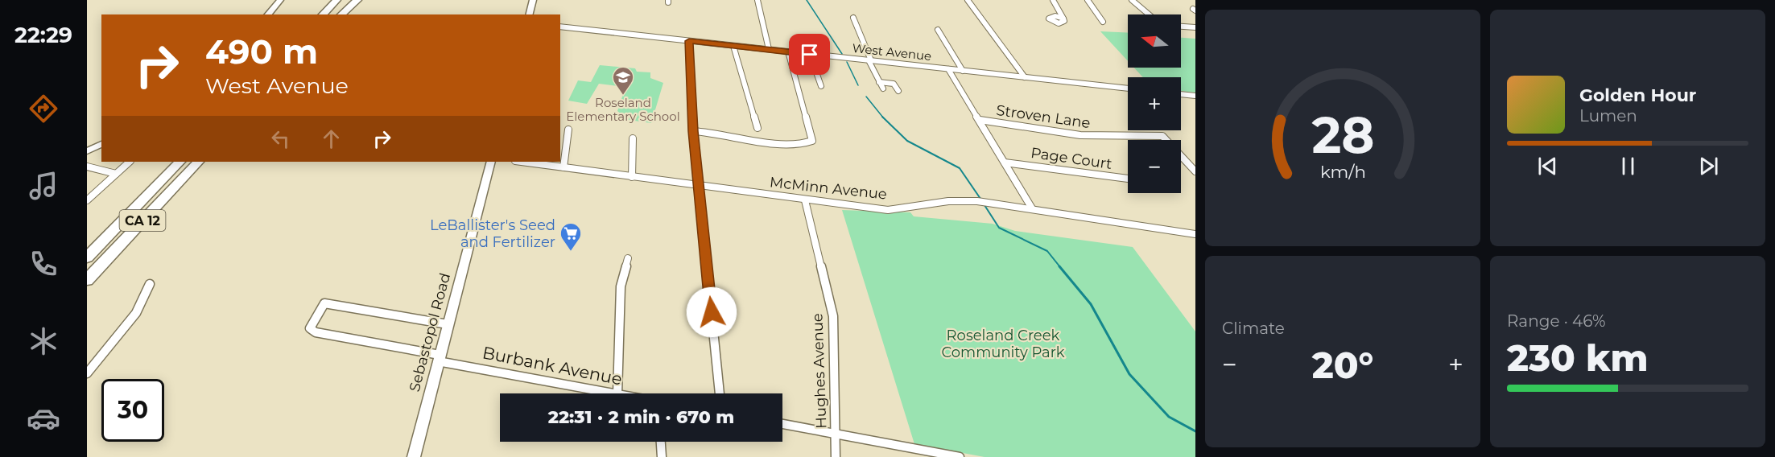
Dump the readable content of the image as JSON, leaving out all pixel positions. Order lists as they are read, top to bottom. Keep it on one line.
{"streets":{"highway":["CA 12"],"main road":["Sebastopol Road"],"street":["West Avenue","Stroven Lane","Page Court","McMinn Avenue","Burbank Avenue","Hughes Avenue"]},"crossings":[["McMinn Avenue","Hughes Avenue"],["Sebastopol Road","Burbank Avenue"]],"parks":["Roseland Creek Community Park"],"places":{"school or university":["Roseland Elementary School"],"supermarket":["LeBallister's Seed and Fertilizer"]},"north":"left","page":{"tabs":"22:29","map_buttons":["+","−"],"turn":["490 m","West Avenue"],"song":["Golden Hour","Lumen"],"tile":["Climate",["Range · 46%","230 km"]],"heat":["−","20°","+"],"limit":"30","trip":"22:31 · 2 min · 670 m","gauge":["28","km/h"]}}
